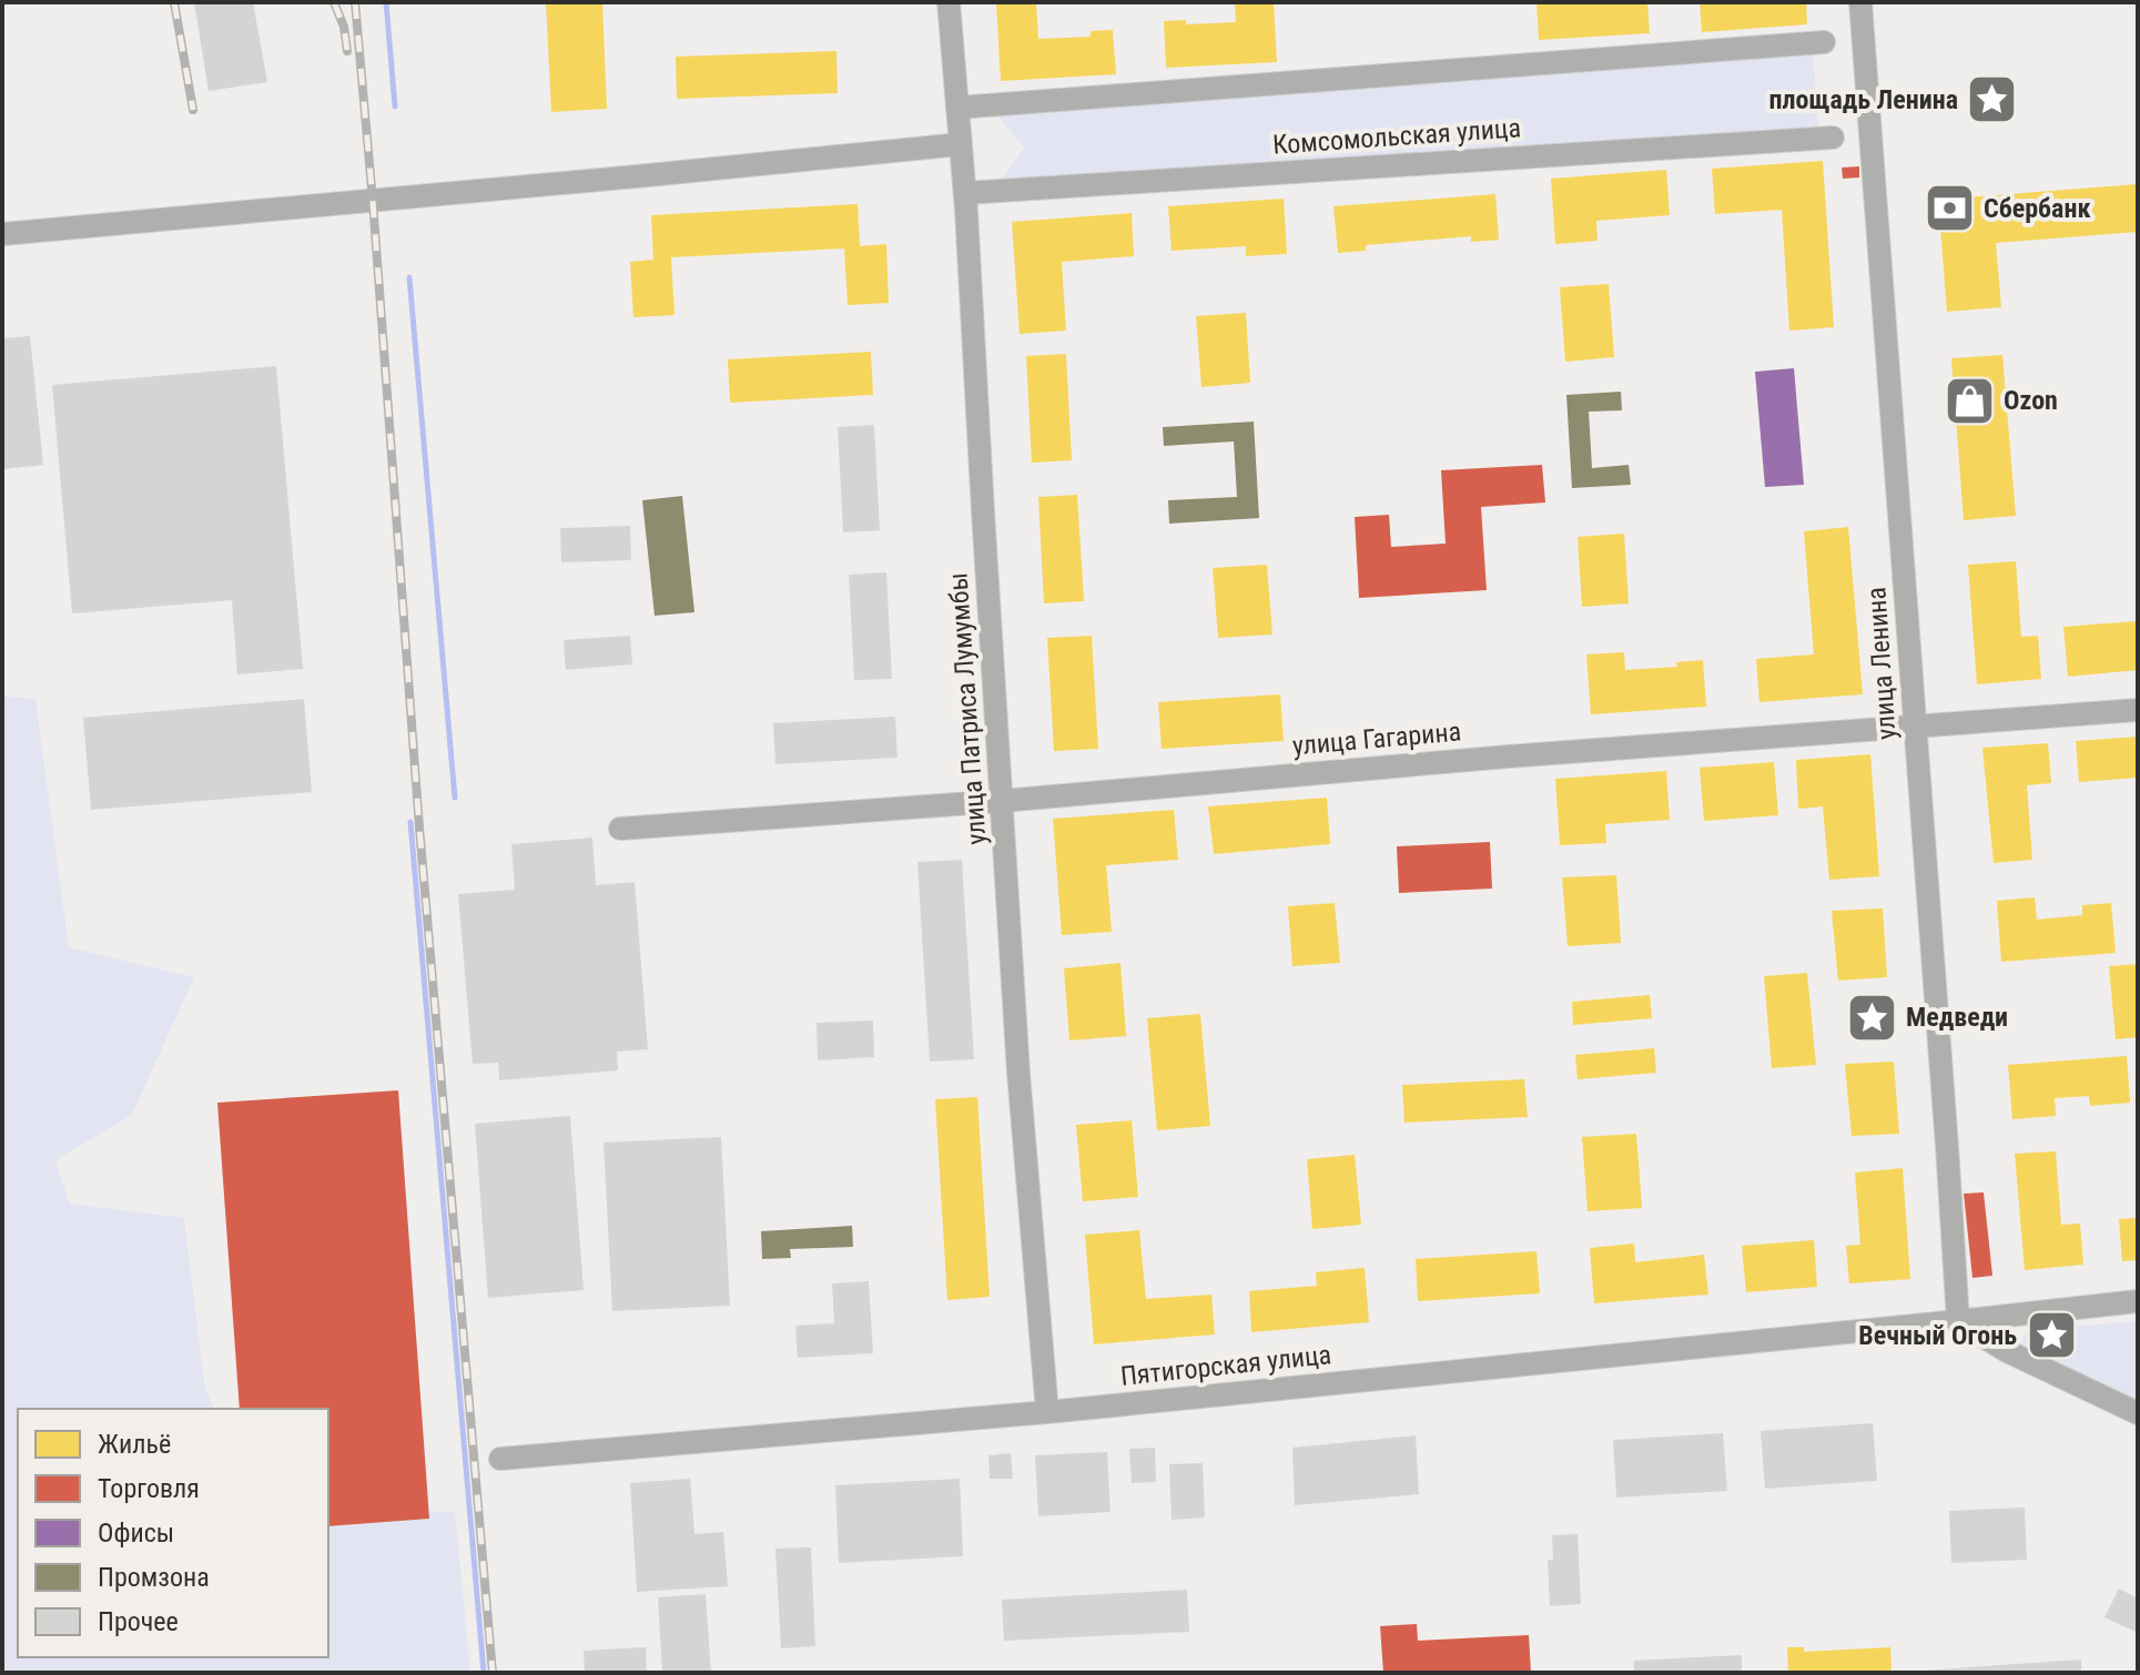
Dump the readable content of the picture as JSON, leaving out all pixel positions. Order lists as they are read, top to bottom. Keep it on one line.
{"streets":{"street":["Комсомольская улица","улица Ленина","улица Патриса Лумумбы","улица Гагарина","Пятигорская улица"]},"crossings":[["Комсомольская улица","улица Патриса Лумумбы"],["улица Ленина","улица Гагарина"],["улица Ленина","Пятигорская улица"],["улица Патриса Лумумбы","улица Гагарина"],["улица Патриса Лумумбы","Пятигорская улица"]],"places":{"place":["площадь Ленина","Медведи","Вечный Огонь"],"bank":["Сбербанк"],"shop":["Ozon"]},"legend":["Жильё","Торговля","Офисы","Промзона","Прочее"]}
